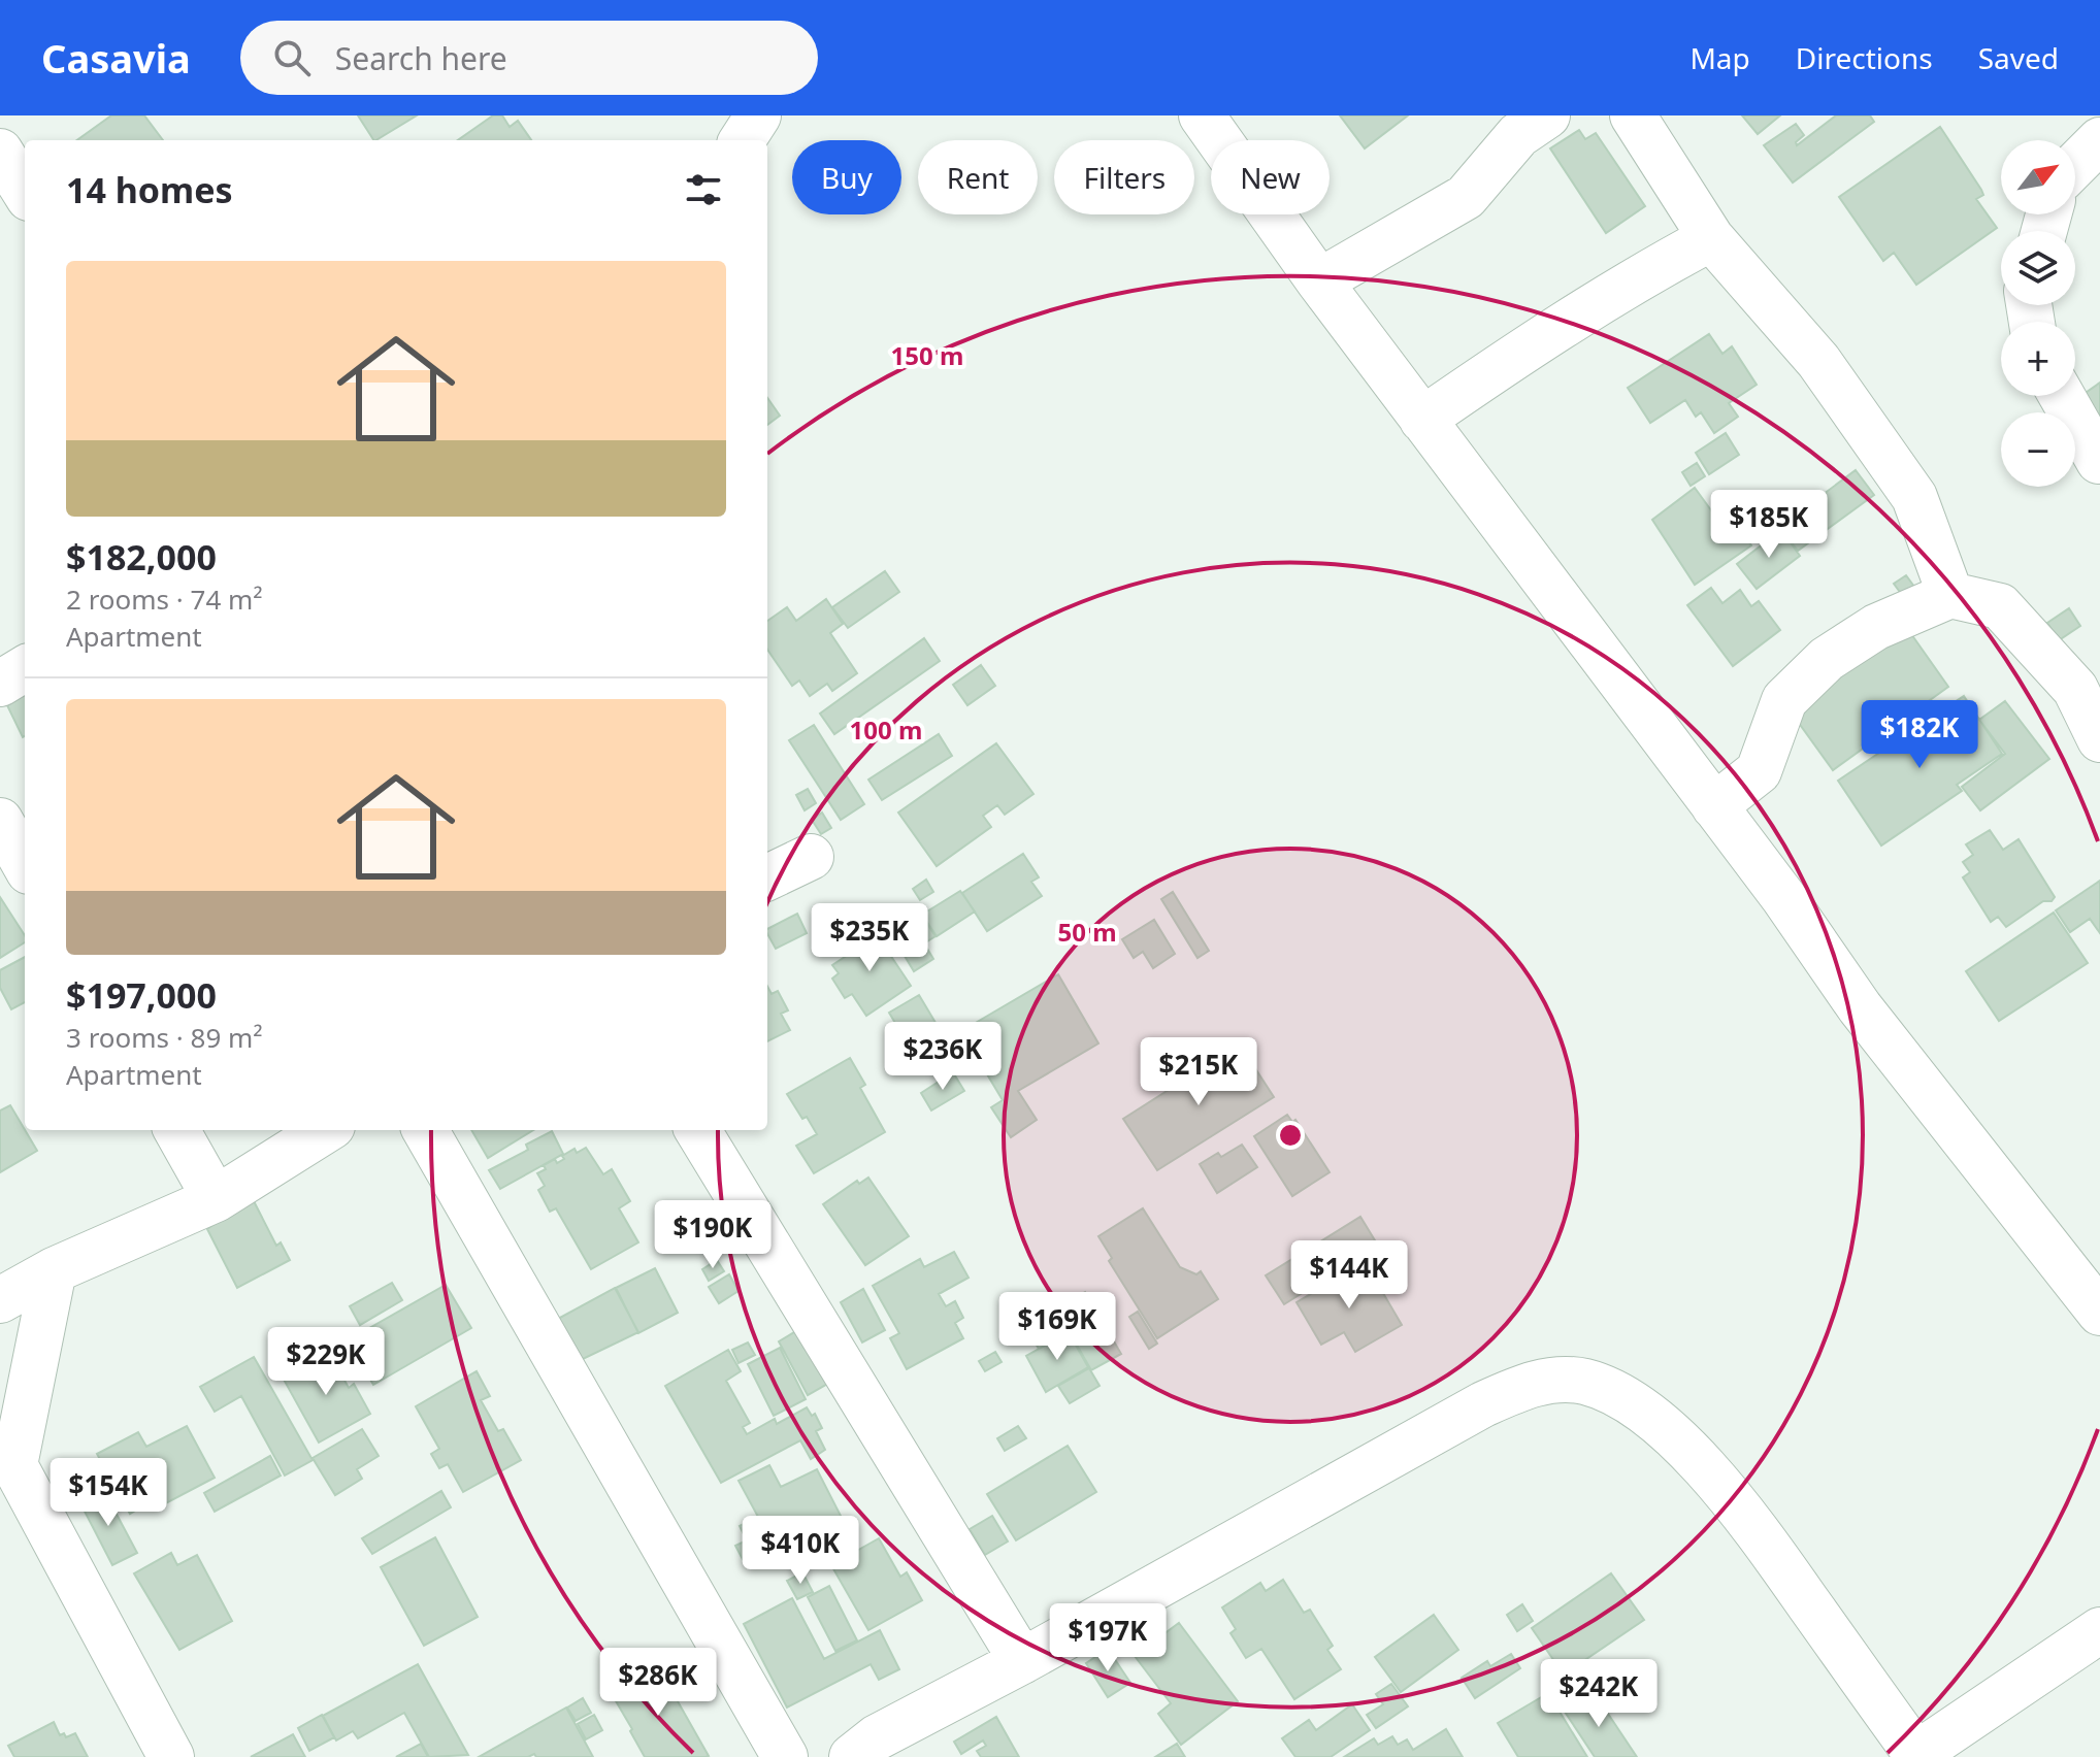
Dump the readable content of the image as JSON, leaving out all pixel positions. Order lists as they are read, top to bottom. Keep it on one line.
{"north":"top right","page":{"header":"Casavia","search":"Search here","nav":["Map","Directions","Saved"],"map_buttons":["+","−"],"chip":["Buy","Rent","Filters","New"],"heading":"14 homes","list":[{"name":"$182,000","note":"2 rooms · 74 m² · Apartment"},{"name":"$197,000","note":"3 rooms · 89 m² · Apartment"}],"price":["$185K","$182K","$235K","$236K","$215K","$190K","$144K","$169K","$229K","$154K","$410K","$197K","$286K","$242K"]},"rings":["150 m","100 m","50 m"]}
